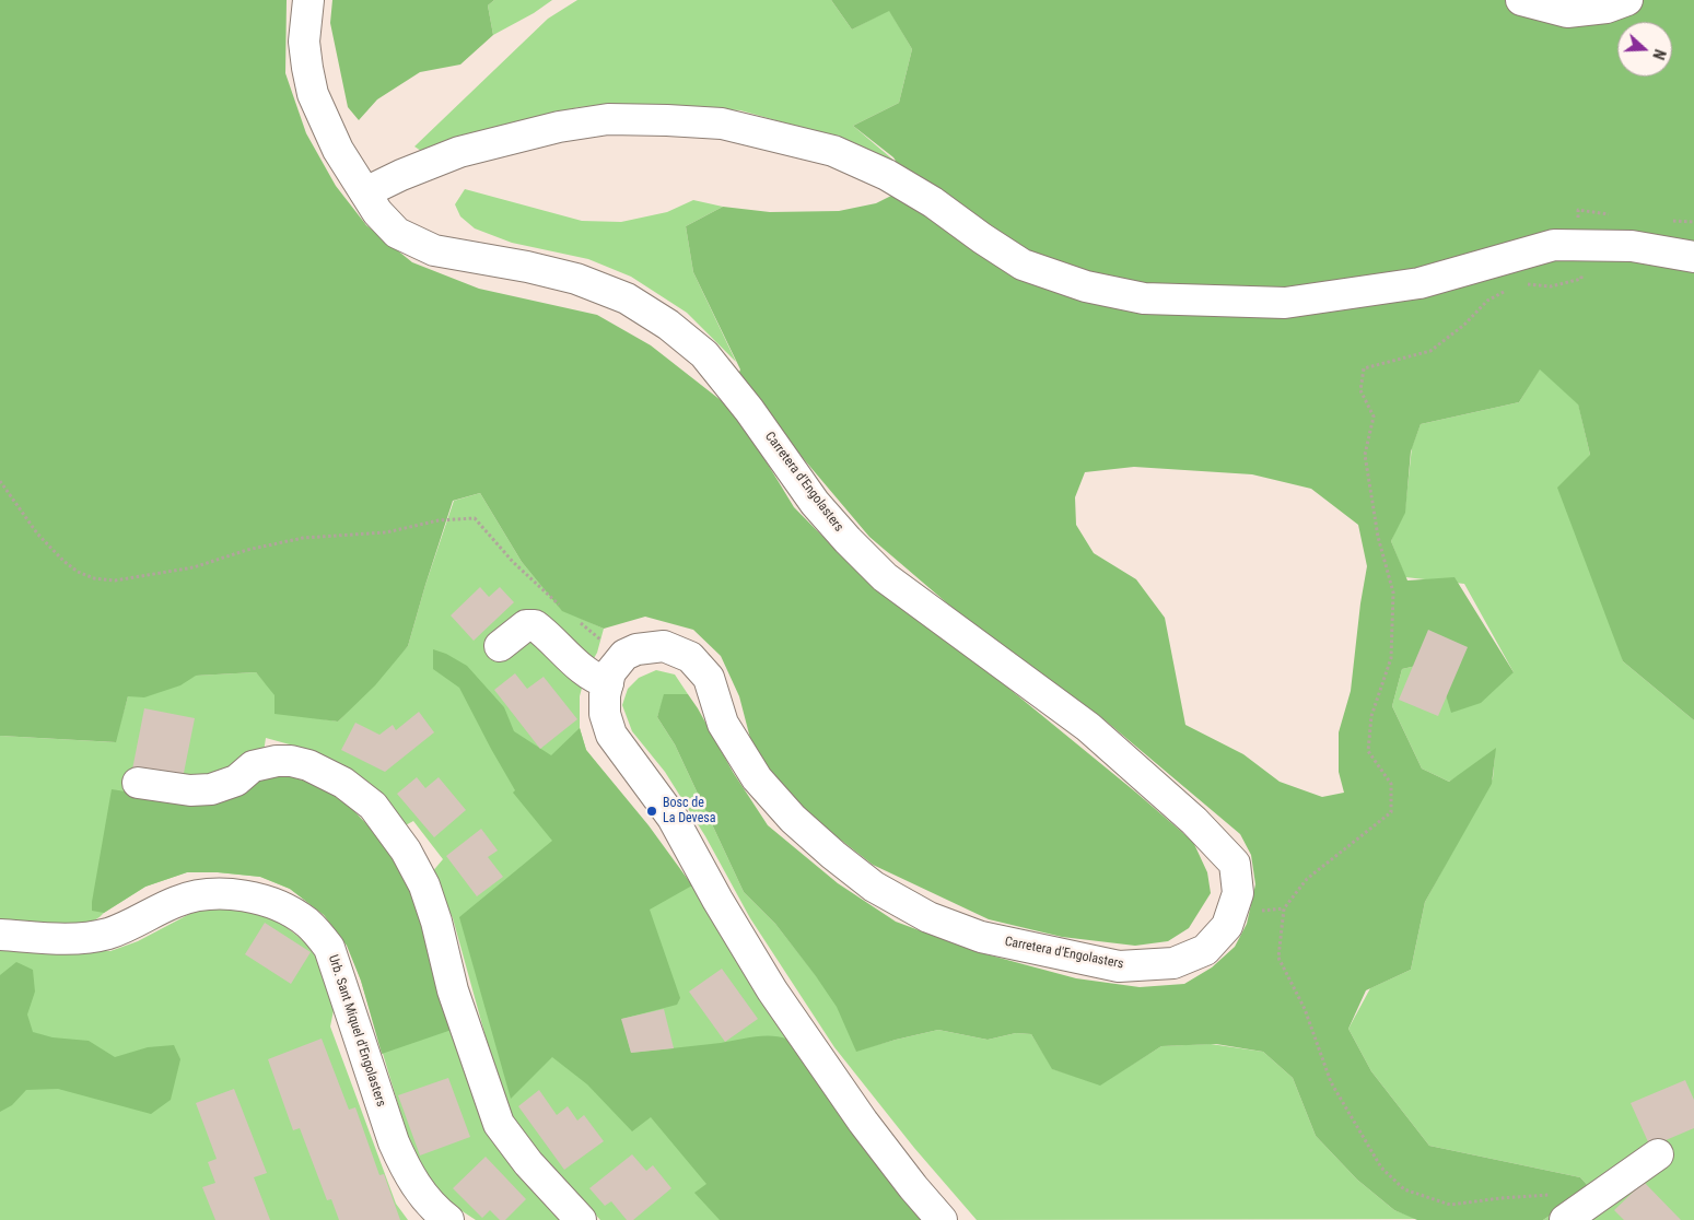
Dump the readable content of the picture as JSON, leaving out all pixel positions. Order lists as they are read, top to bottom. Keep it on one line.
{"streets":{"main road":["Carretera d'Engolasters","Urb. Sant Miquel d'Engolasters"]},"places":["Bosc de La Devesa"],"north":"right"}
